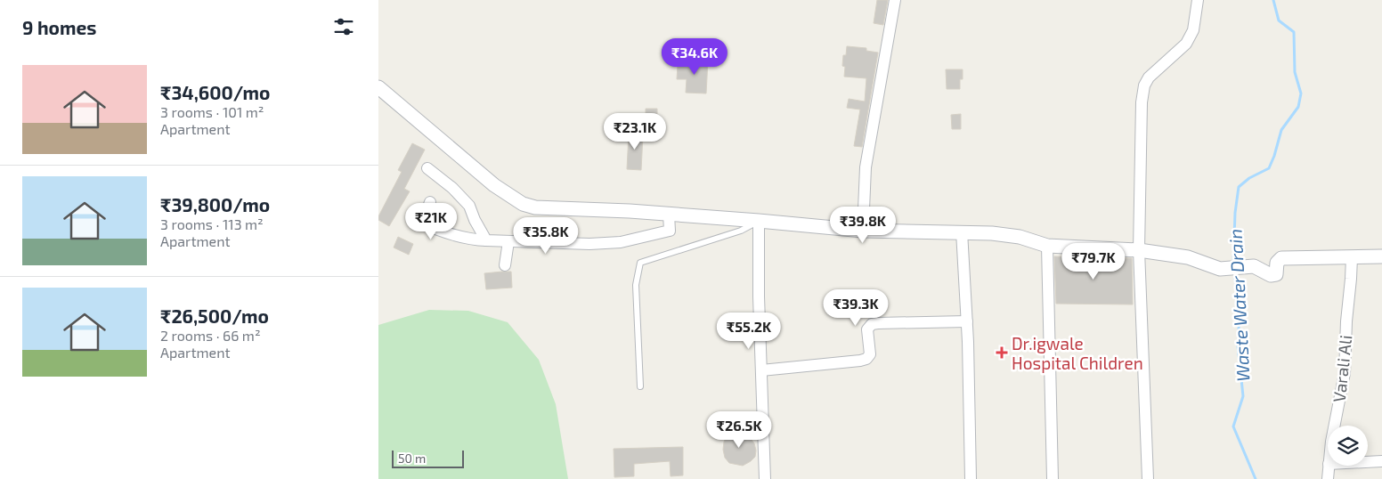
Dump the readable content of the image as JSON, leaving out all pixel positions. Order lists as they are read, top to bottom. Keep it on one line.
{"streets":{"street":["Varali Ali"]},"water":["Waste Water Drain"],"places":{"health":["Dr.igwale Hospital Children"]},"scale_bar":"50 m","page":{"heading":"9 homes","price":["₹34.6K","₹23.1K","₹21K","₹39.8K","₹35.8K","₹79.7K","₹39.3K","₹55.2K","₹26.5K"],"list":[{"name":"₹34,600/mo","note":"3 rooms · 101 m² · Apartment"},{"name":"₹39,800/mo","note":"3 rooms · 113 m² · Apartment"},{"name":"₹26,500/mo","note":"2 rooms · 66 m² · Apartment"}],"scale":"50 m"}}
